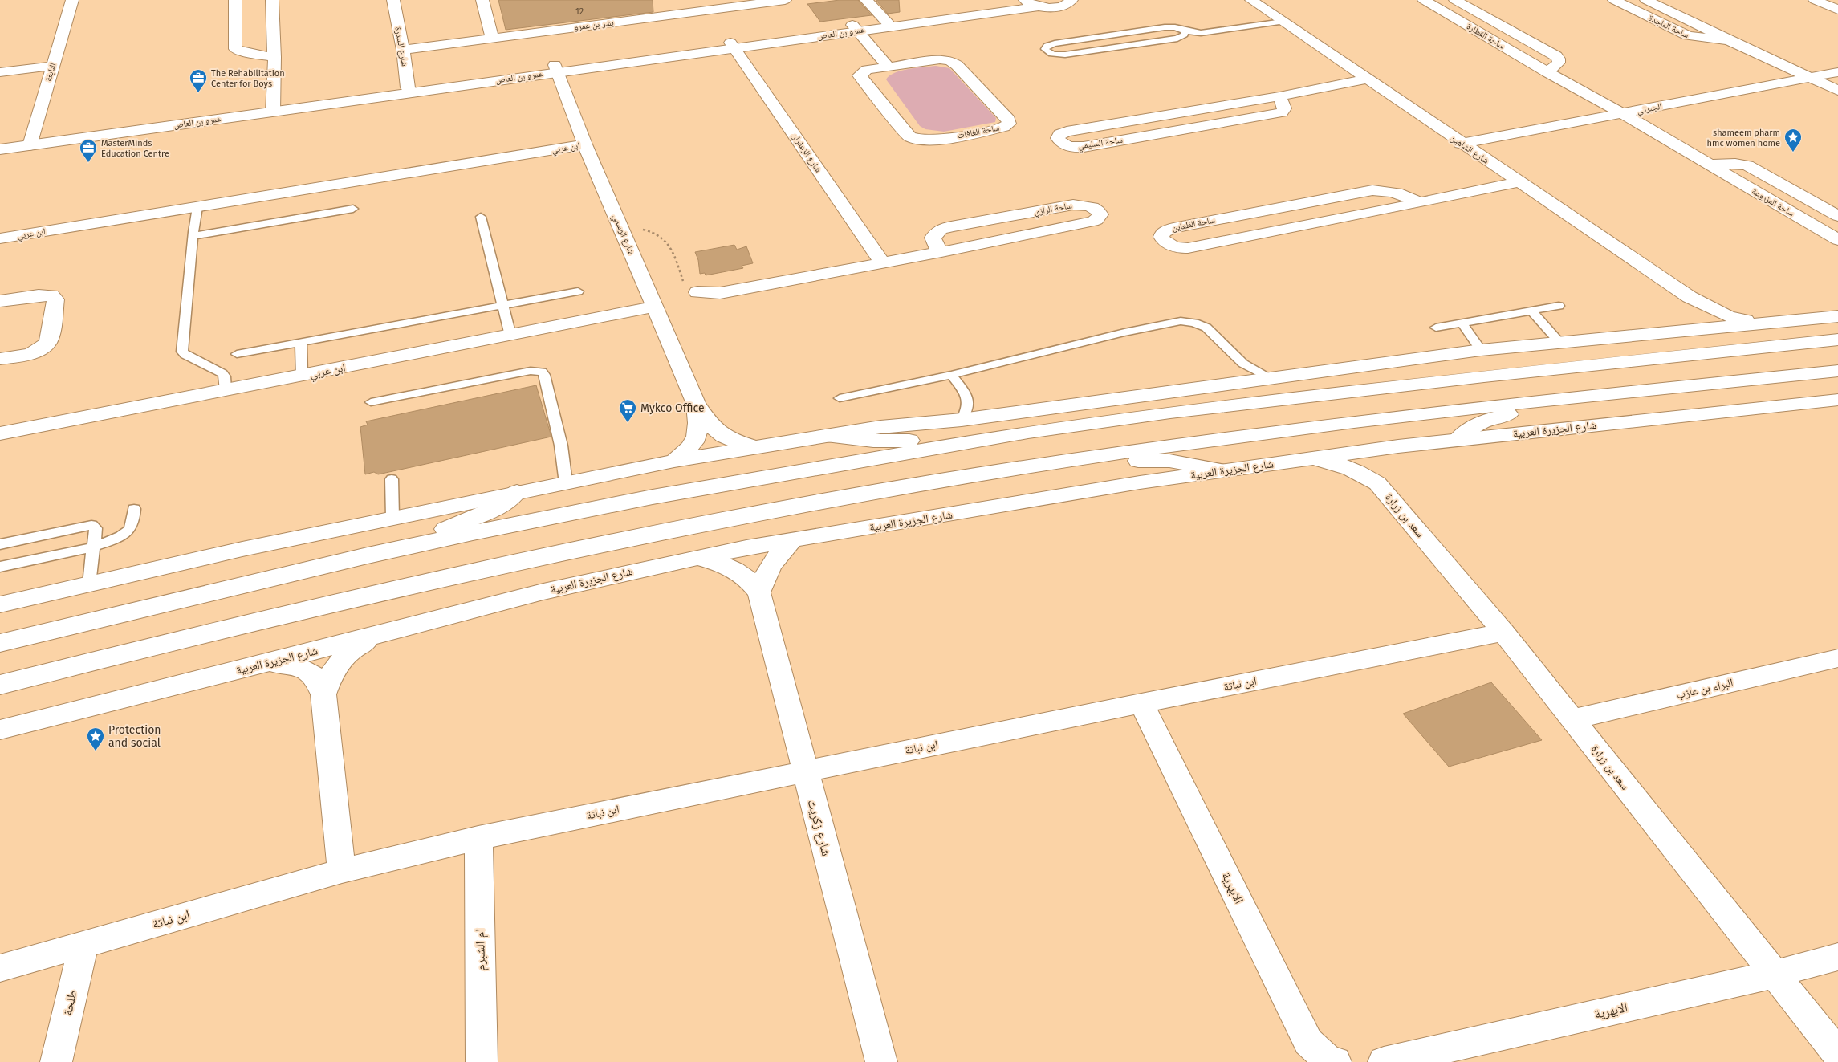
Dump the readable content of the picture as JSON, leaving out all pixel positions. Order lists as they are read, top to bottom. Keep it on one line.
{"streets":{"street":["بشر بن عمرو","ساحة الماجدة","عمرو بن العاص","ساحة القطارة","شارع السدرة","النابغة","الجبرتي","ساحة الغافات","ساحة السليمي","ابن عربي","شارع الشاهين","شارع الزعفران","ساحة المزروعة","ساحة الرازي","ساحة الظعاين","شارع الوسمي","شارع الجزيرة العربية","سعد بن زرارة","ابن نباتة","البراء بن عازب","شارع زكريت","الابهرية","ام الشبرم","طلحة"]},"crossings":[["بشر بن عمرو","شارع السدرة"],["ساحة الماجدة","الجبرتي"],["عمرو بن العاص","شارع السدرة"],["عمرو بن العاص","النابغة"],["عمرو بن العاص","شارع الزعفران"],["عمرو بن العاص","شارع الوسمي"],["ساحة القطارة","الجبرتي"],["ساحة القطارة","ساحة المزروعة"],["الجبرتي","شارع الشاهين"],["الجبرتي","ساحة المزروعة"],["ساحة السليمي","شارع الشاهين"],["ابن عربي","شارع الوسمي"],["شارع الشاهين","ساحة الظعاين"],["شارع الزعفران","ساحة الرازي"],["شارع الجزيرة العربية","سعد بن زرارة"],["شارع الجزيرة العربية","شارع زكريت"],["سعد بن زرارة","ابن نباتة"],["سعد بن زرارة","البراء بن عازب"],["سعد بن زرارة","الابهرية"],["ابن نباتة","شارع زكريت"],["ابن نباتة","الابهرية"],["ابن نباتة","ام الشبرم"],["ابن نباتة","طلحة"]],"places":{"office":["The Rehabilitation Center for Boys","MasterMinds Education Centre"],"place":["shameem pharm hmc women home","Protection and social"],"supermarket":["Mykco Office"]},"house_numbers":["12"]}
